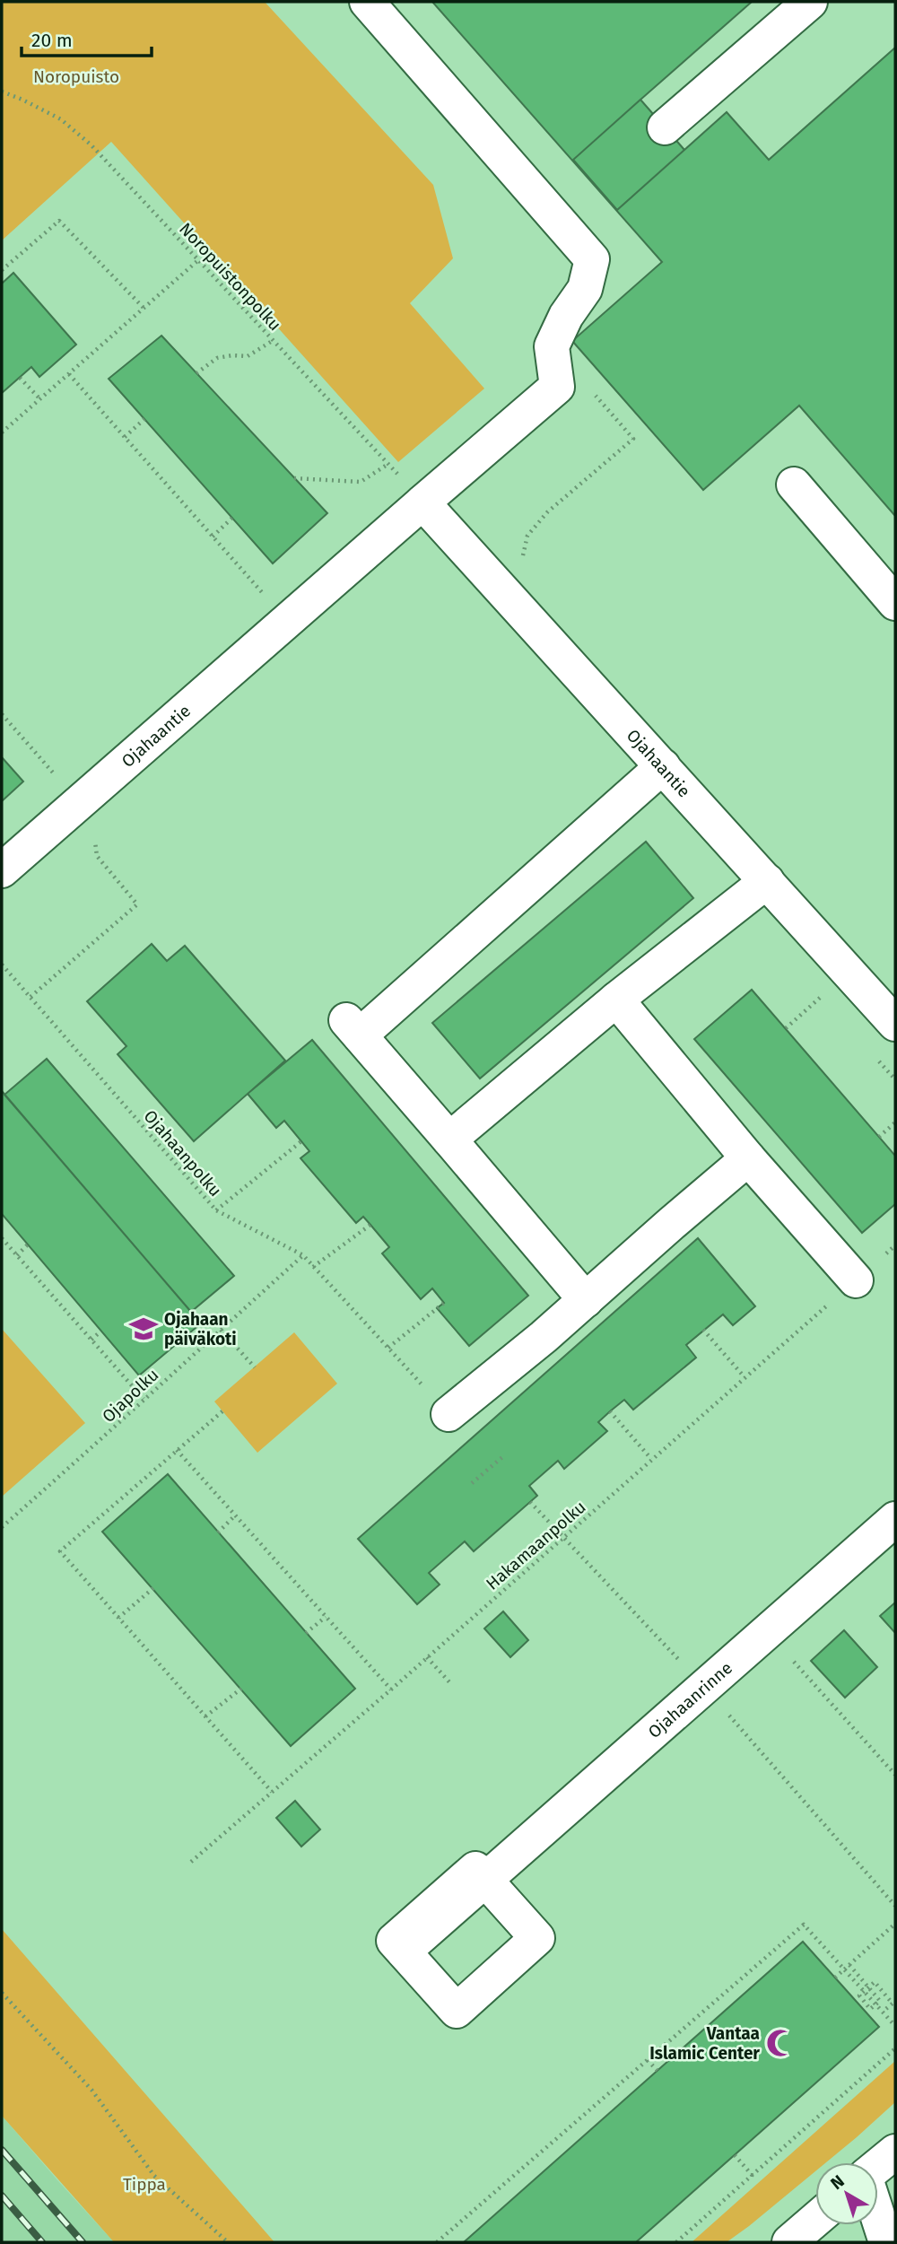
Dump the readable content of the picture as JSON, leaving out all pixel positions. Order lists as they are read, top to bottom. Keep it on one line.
{"streets":{"street":["Ojahaantie","Ojahaanrinne"],"path":["Noropuistonpolku","Ojahaanpolku","Ojapolku","Hakamaanpolku"]},"crossings":[["Noropuistonpolku","Ojahaantie"],["Ojahaanpolku","Ojapolku"]],"parks":["Noropuisto","Tippa"],"places":{"school or university":["Ojahaan päiväkoti"],"mosque":["Vantaa Islamic Center"]},"scale_bar":"20 m","north":"top left"}
